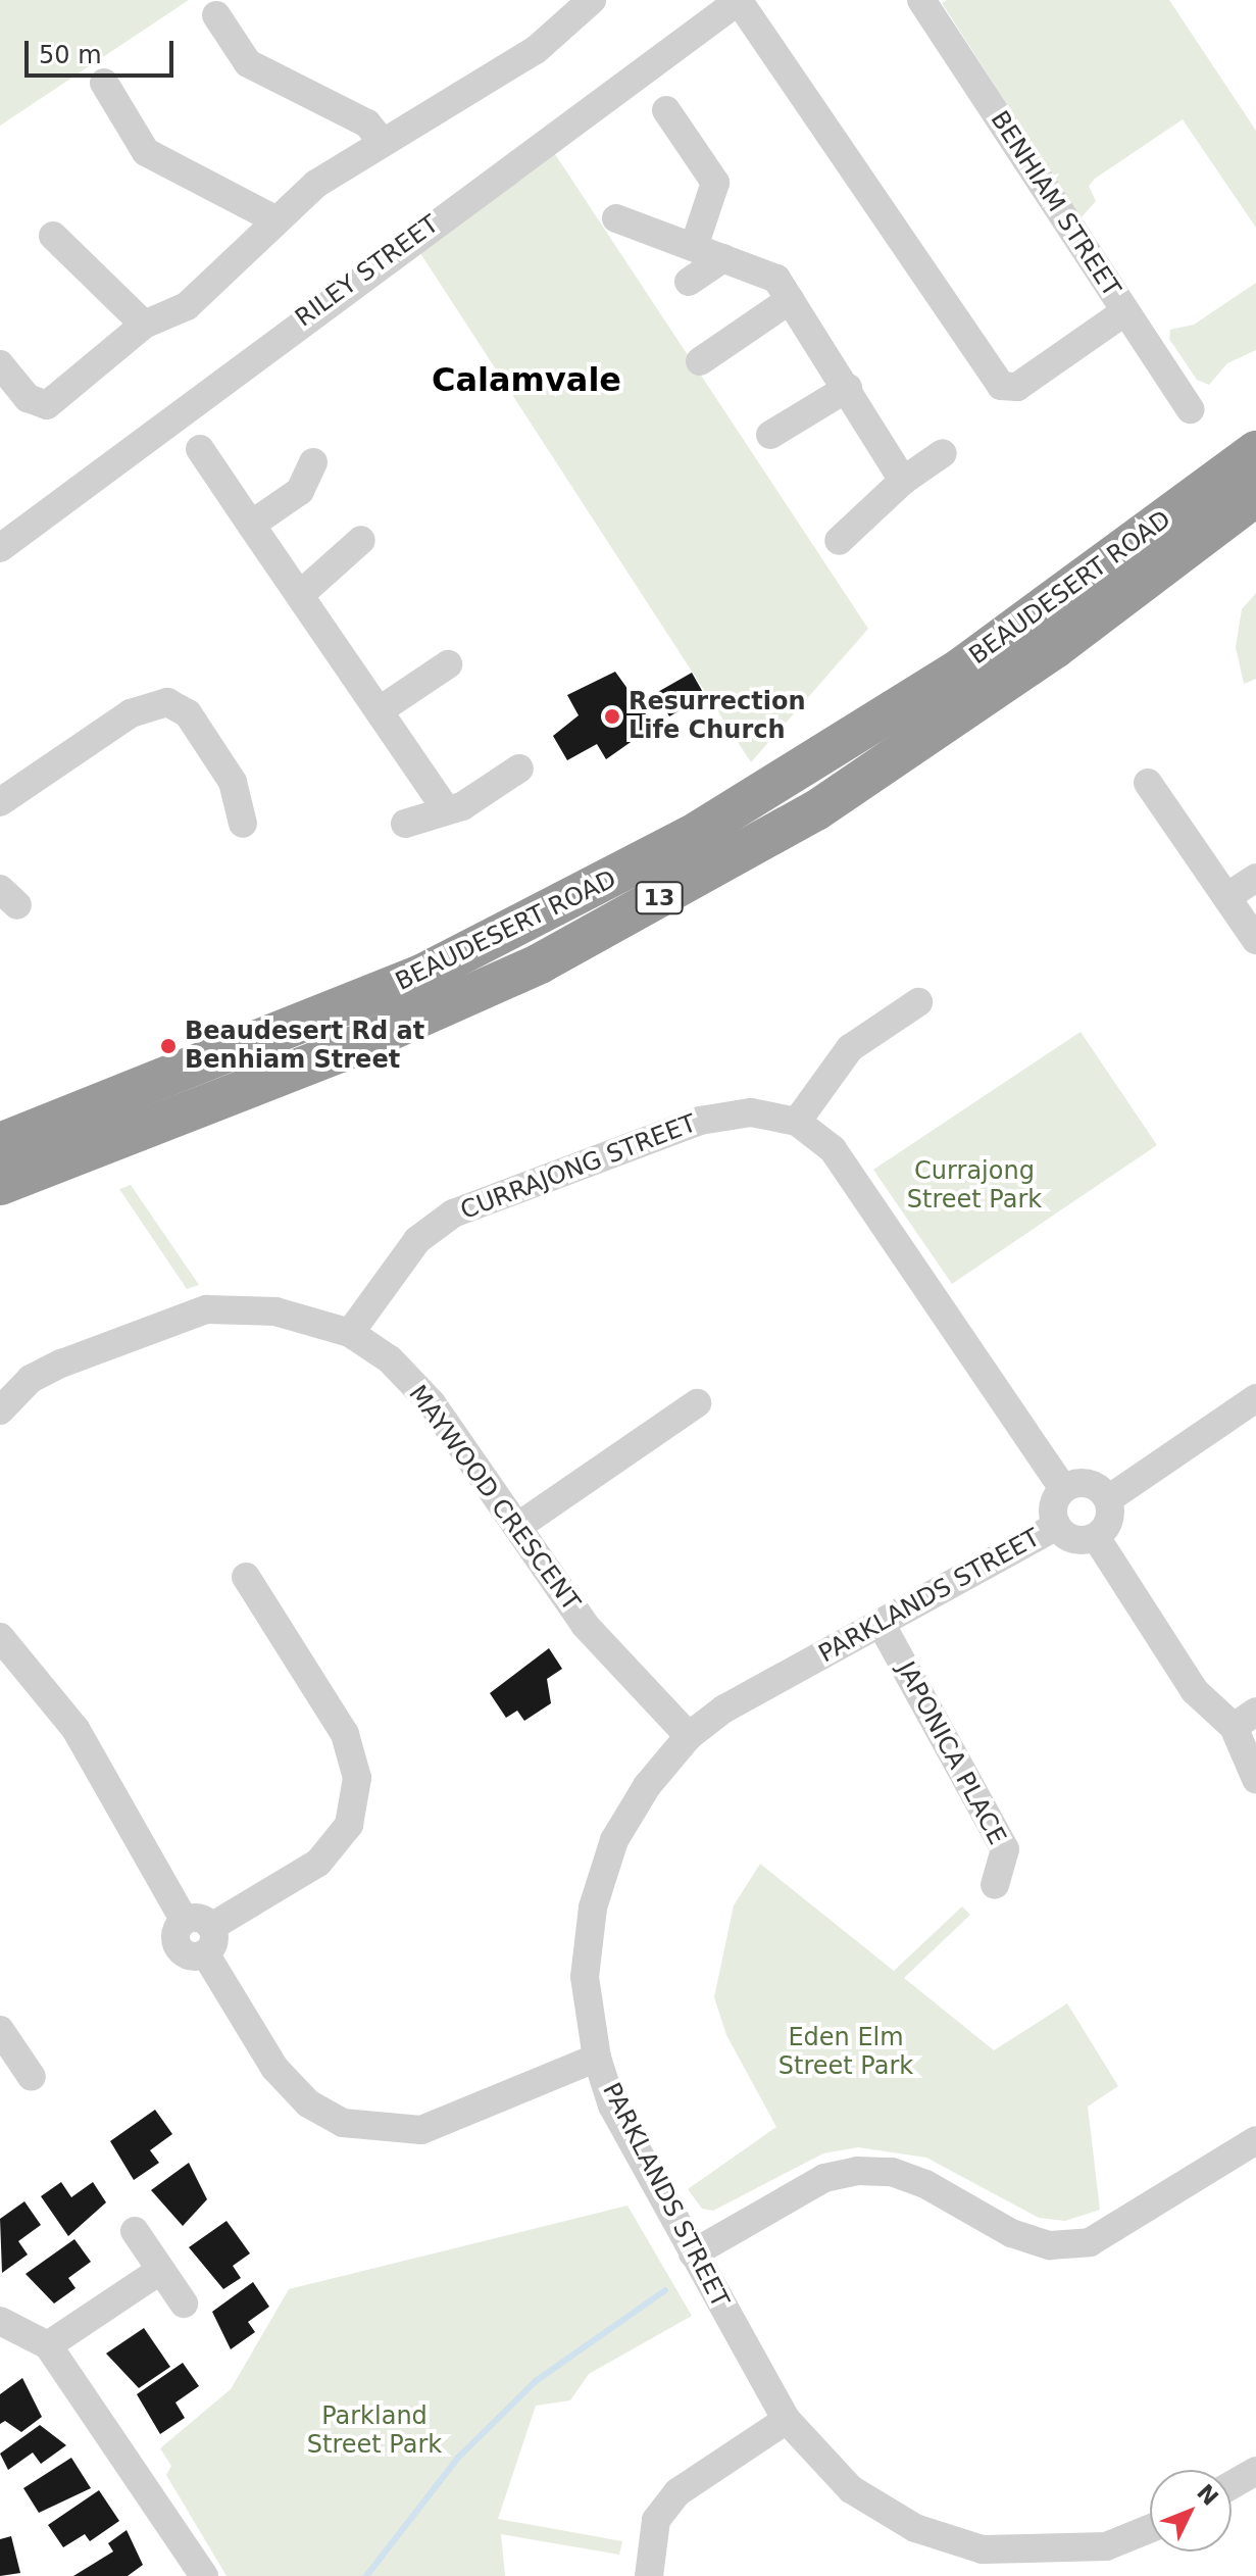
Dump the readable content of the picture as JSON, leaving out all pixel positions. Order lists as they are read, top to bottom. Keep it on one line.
{"streets":{"highway":["BEAUDESERT ROAD","13"],"street":["BENHIAM STREET","RILEY STREET","CURRAJONG STREET","MAYWOOD CRESCENT","PARKLANDS STREET","JAPONICA PLACE"]},"crossings":[["CURRAJONG STREET","MAYWOOD CRESCENT"],["CURRAJONG STREET","PARKLANDS STREET"],["MAYWOOD CRESCENT","PARKLANDS STREET"],["PARKLANDS STREET","JAPONICA PLACE"]],"districts":["Calamvale"],"parks":["Currajong Street Park","Eden Elm Street Park","Parkland Street Park"],"places":["Resurrection Life Church","Beaudesert Rd at Benhiam Street"],"scale_bar":"50 m","north":"top right"}
